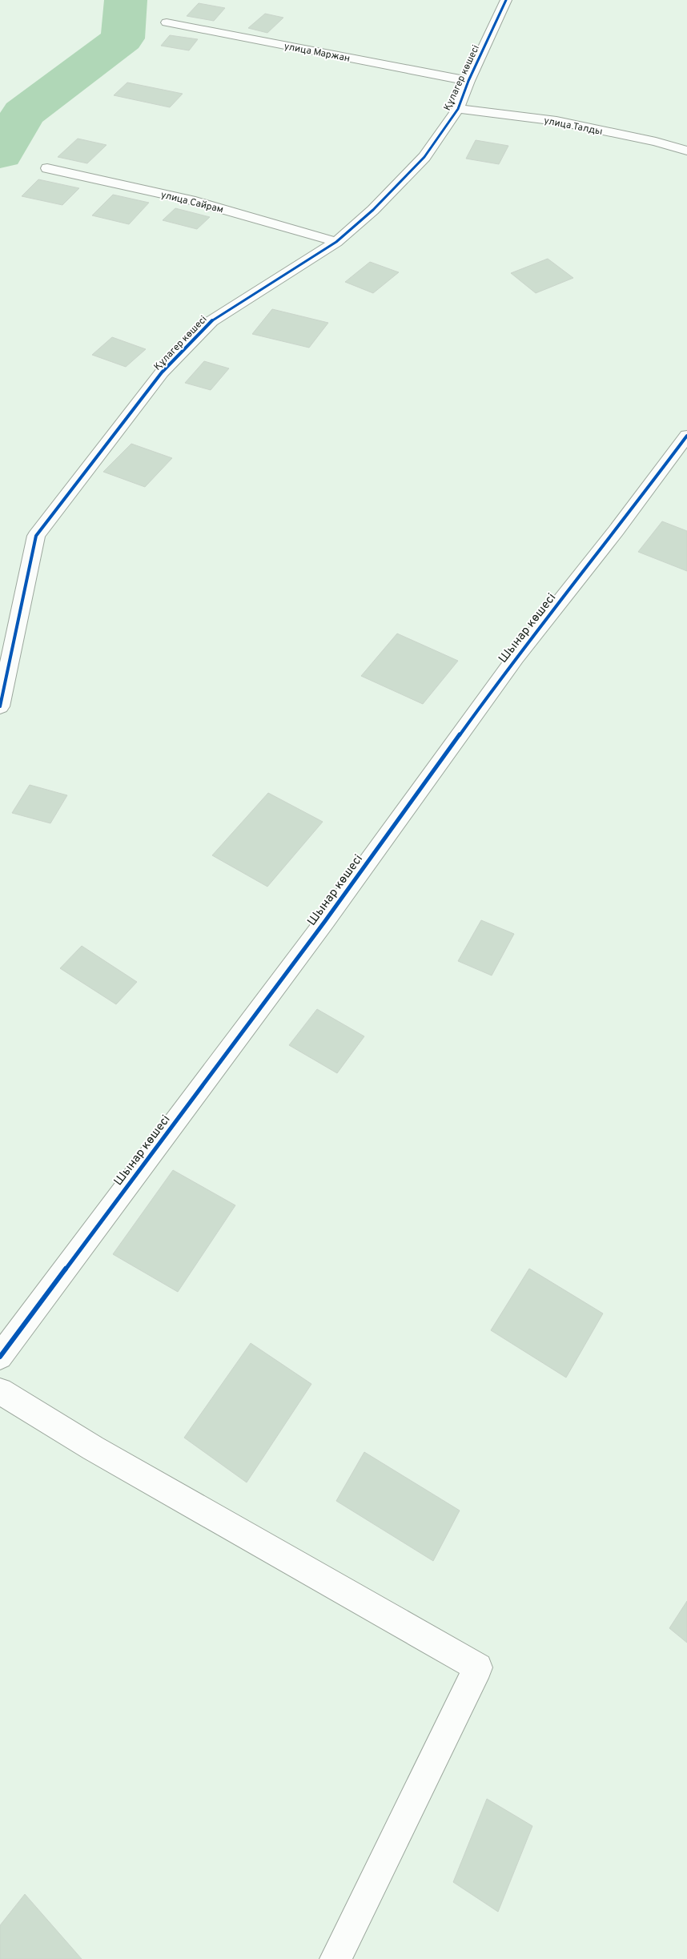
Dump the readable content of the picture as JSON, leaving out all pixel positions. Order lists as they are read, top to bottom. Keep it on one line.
{"streets":{"street":["улица Маржан","Құлагер көшесі","улица Талды","улица Сайрам","Шынар көшесі"]},"crossings":[["улица Маржан","Құлагер көшесі"],["Құлагер көшесі","улица Талды"],["Құлагер көшесі","улица Сайрам"]]}
